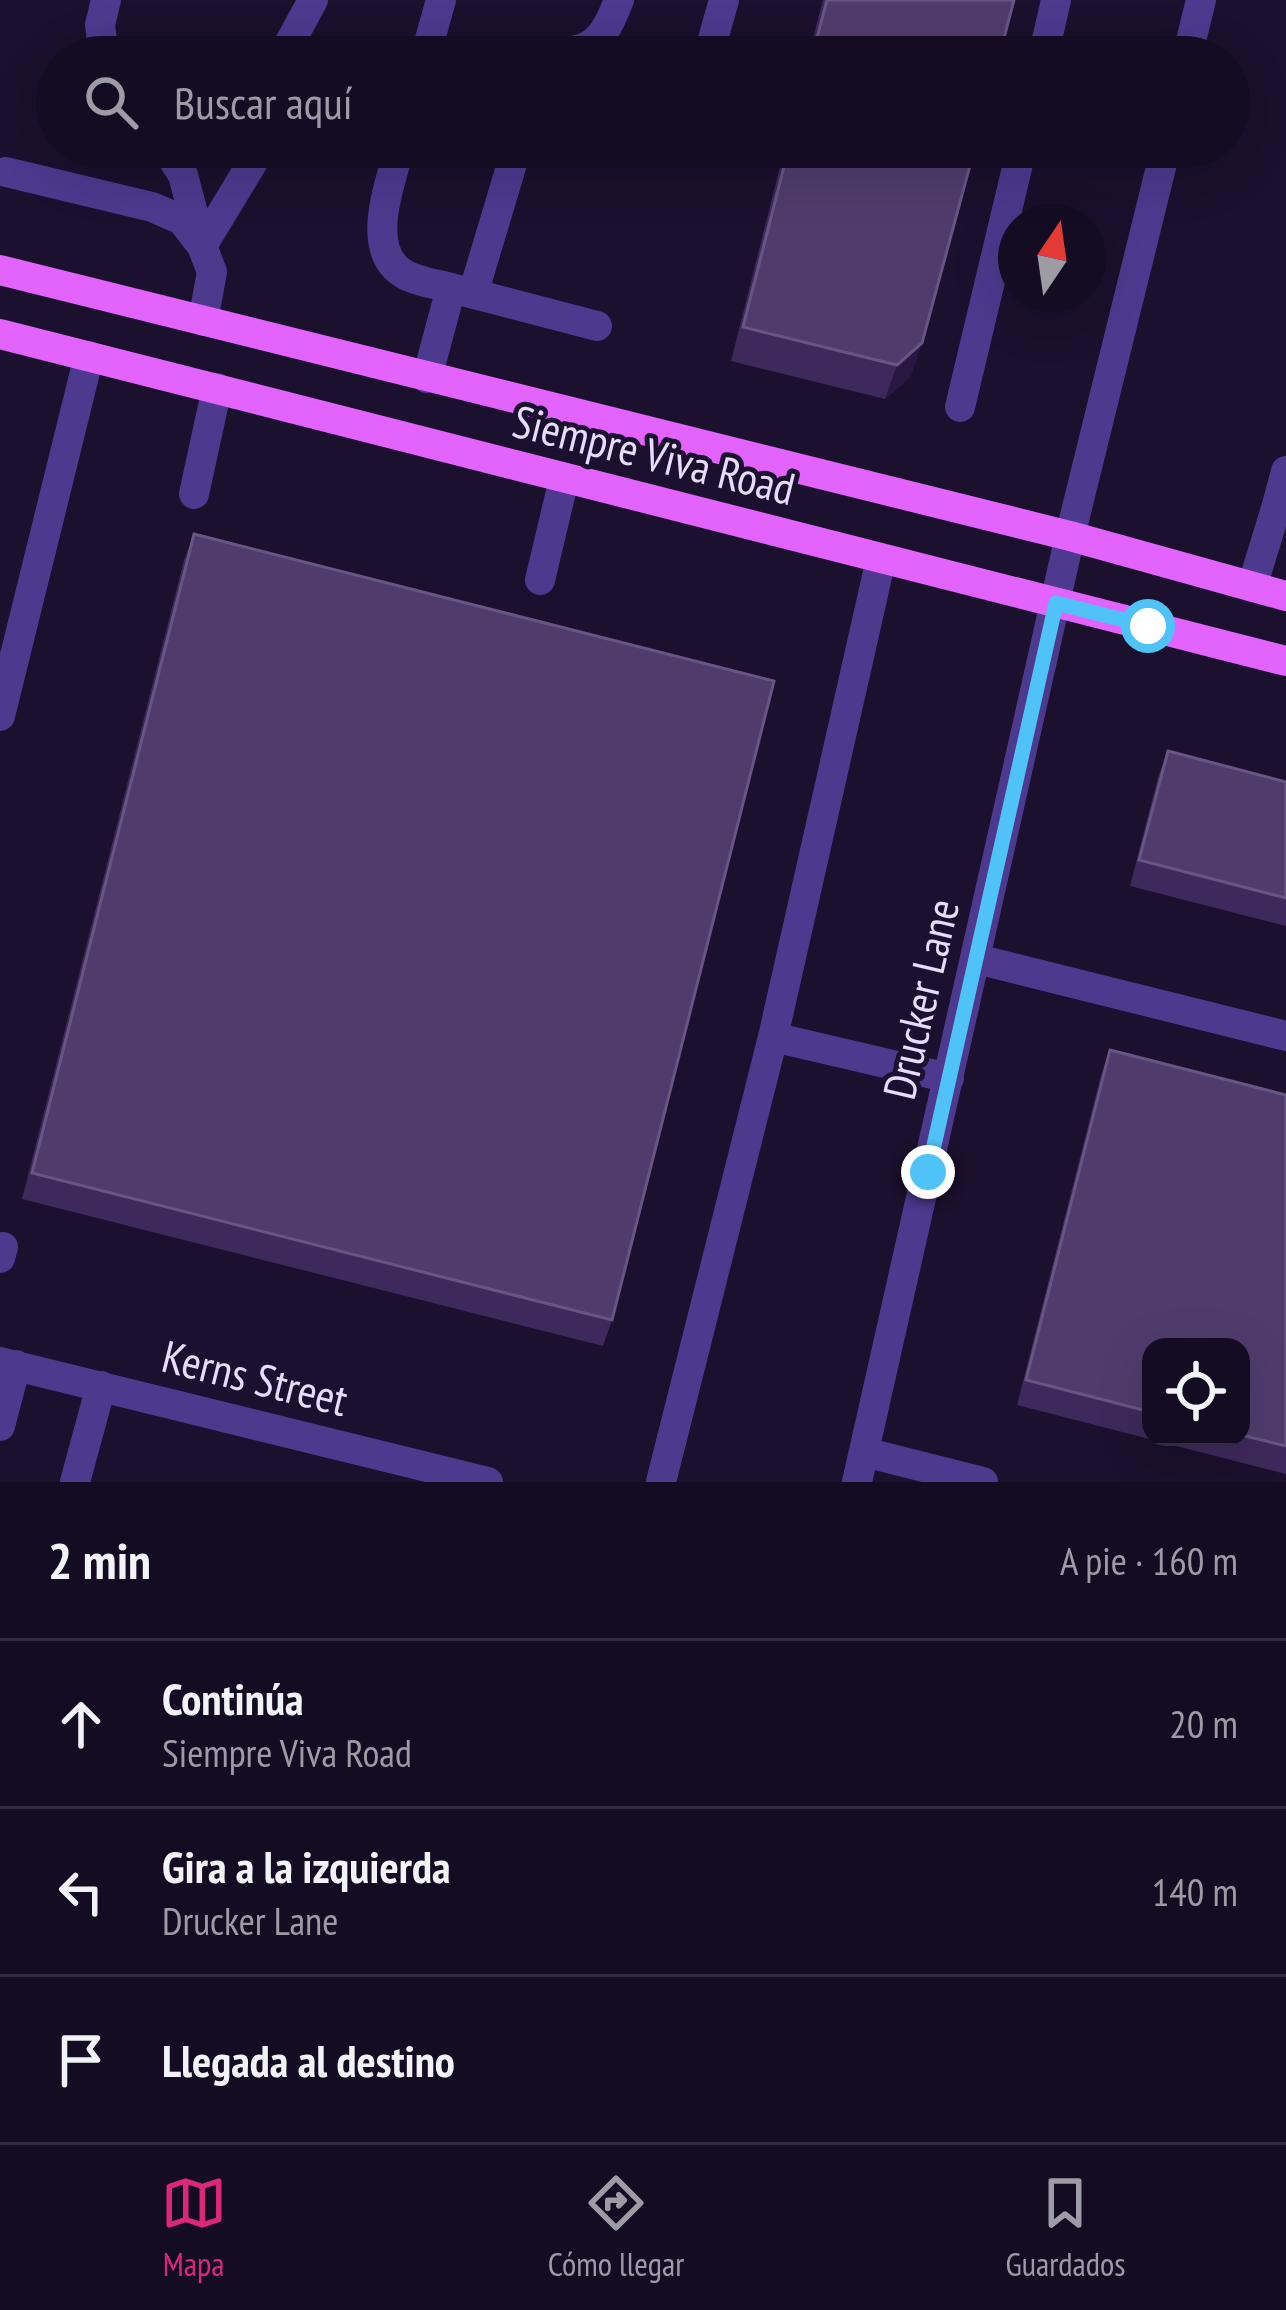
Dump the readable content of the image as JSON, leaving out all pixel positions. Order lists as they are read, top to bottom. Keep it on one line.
{"streets":{"main road":["Siempre Viva Road"],"street":["Drucker Lane","Kerns Street"]},"crossings":[["Siempre Viva Road","Drucker Lane"]],"north":"top","page":{"search":"Buscar aquí","heading":["2 min","A pie · 160 m"],"list":[["Continúa","Siempre Viva Road","20 m"],["Gira a la izquierda","Drucker Lane","140 m"],"Llegada al destino"],"nav":["Mapa","Cómo llegar","Guardados"]}}
